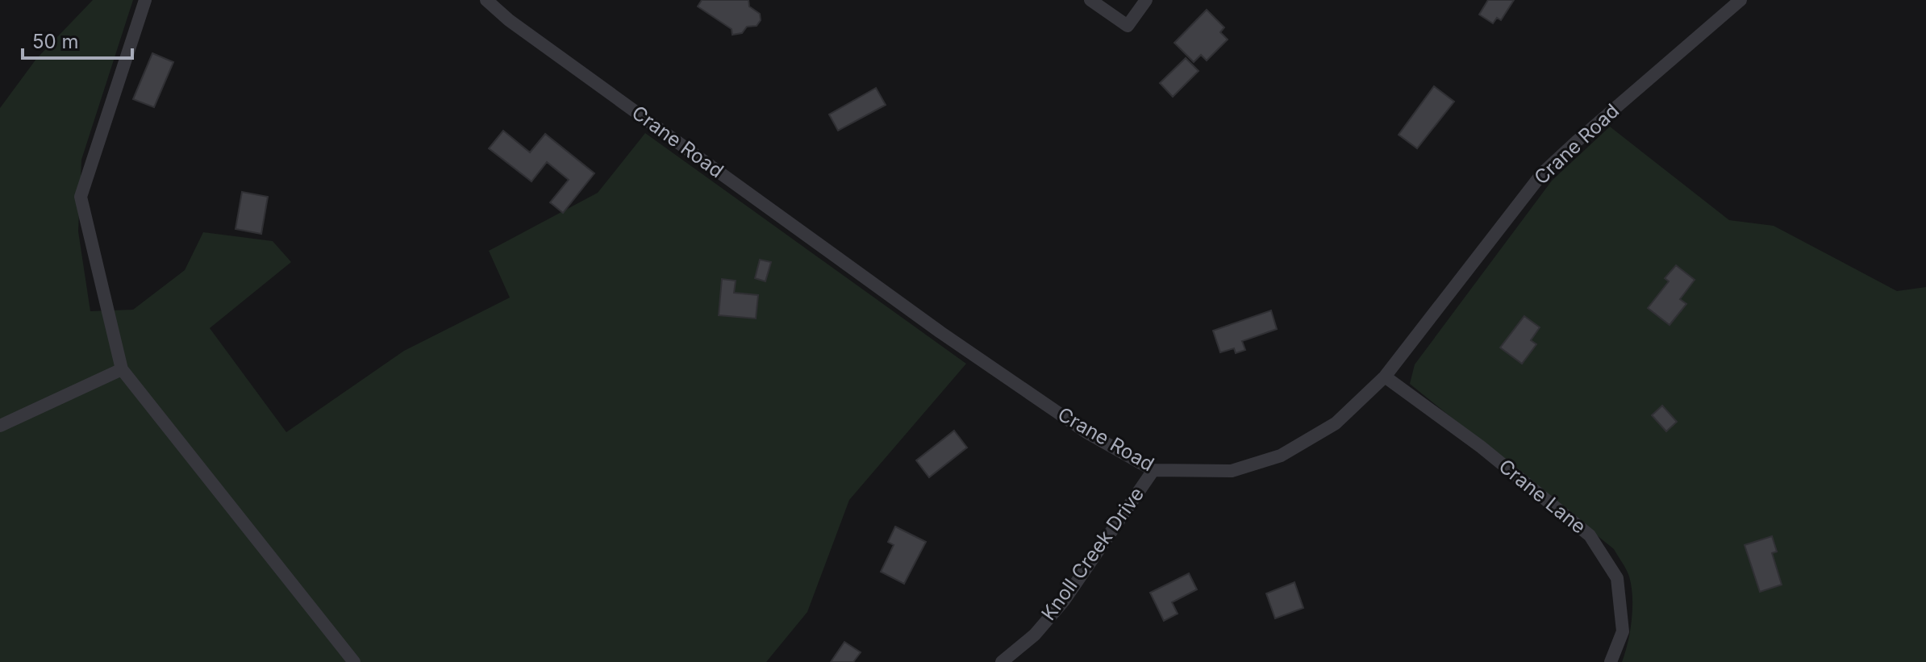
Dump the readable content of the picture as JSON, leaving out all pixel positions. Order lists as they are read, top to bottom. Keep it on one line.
{"streets":{"street":["Crane Road","Crane Lane","Knoll Creek Drive"]},"crossings":[["Crane Road","Crane Lane"],["Crane Road","Knoll Creek Drive"]],"scale_bar":"50 m"}
